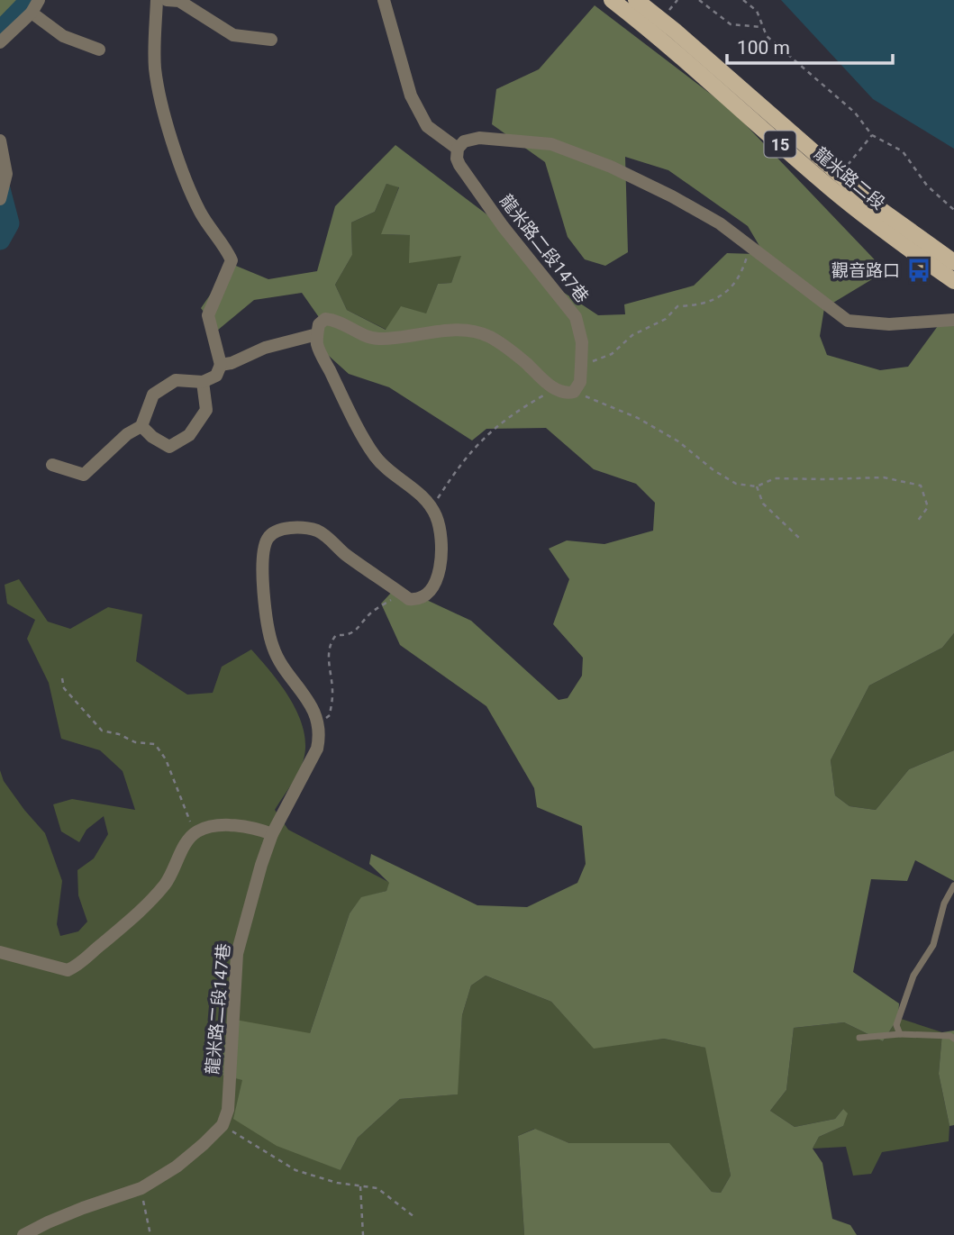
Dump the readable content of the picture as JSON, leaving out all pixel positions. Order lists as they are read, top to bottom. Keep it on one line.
{"streets":{"main road":["15","龍米路二段"],"street":["龍米路二段147巷"]},"places":{"bus stop":["觀音路口"]},"scale_bar":"100 m"}
